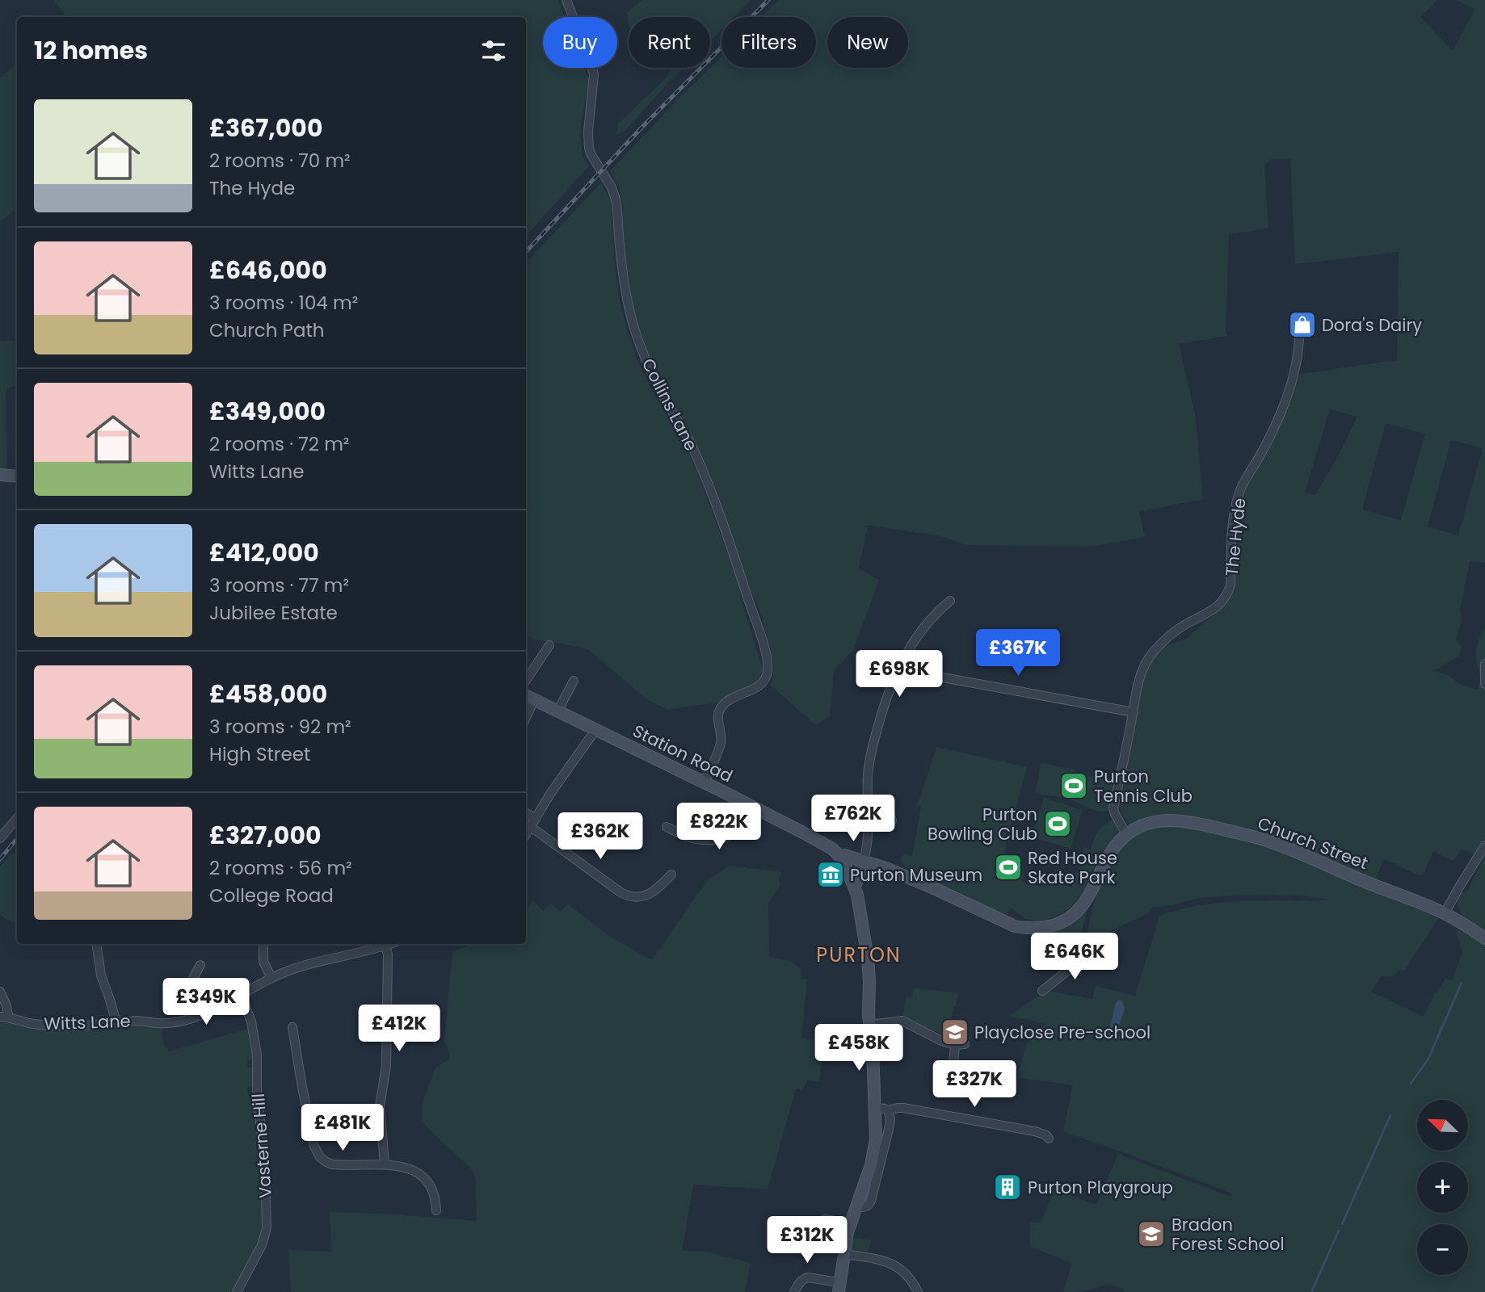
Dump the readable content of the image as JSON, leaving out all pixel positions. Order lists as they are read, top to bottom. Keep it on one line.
{"streets":{"street":["Collins Lane","The Hyde","Station Road","Church Street","Witts Lane","Vasterne Hill"]},"crossings":[["Collins Lane","Station Road"],["The Hyde","Church Street"],["Station Road","Church Street"],["Witts Lane","Vasterne Hill"]],"districts":["PURTON"],"places":{"shop":["Dora's Dairy"],"sports":["Purton Tennis Club","Purton Bowling Club","Red House Skate Park"],"museum":["Purton Museum"],"school or university":["Playclose Pre-school","Bradon Forest School"],"building":["Purton Playgroup"]},"north":"top left","page":{"chip":["Buy","Rent","Filters","New"],"heading":"12 homes","list":[{"name":"£367,000","note":"2 rooms · 70 m² · The Hyde"},{"name":"£646,000","note":"3 rooms · 104 m² · Church Path"},{"name":"£349,000","note":"2 rooms · 72 m² · Witts Lane"},{"name":"£412,000","note":"3 rooms · 77 m² · Jubilee Estate"},{"name":"£458,000","note":"3 rooms · 92 m² · High Street"},{"name":"£327,000","note":"2 rooms · 56 m² · College Road"}],"price":["£367K","£698K","£762K","£822K","£362K","£646K","£349K","£412K","£458K","£327K","£481K","£312K"],"map_buttons":["+","−"]}}
